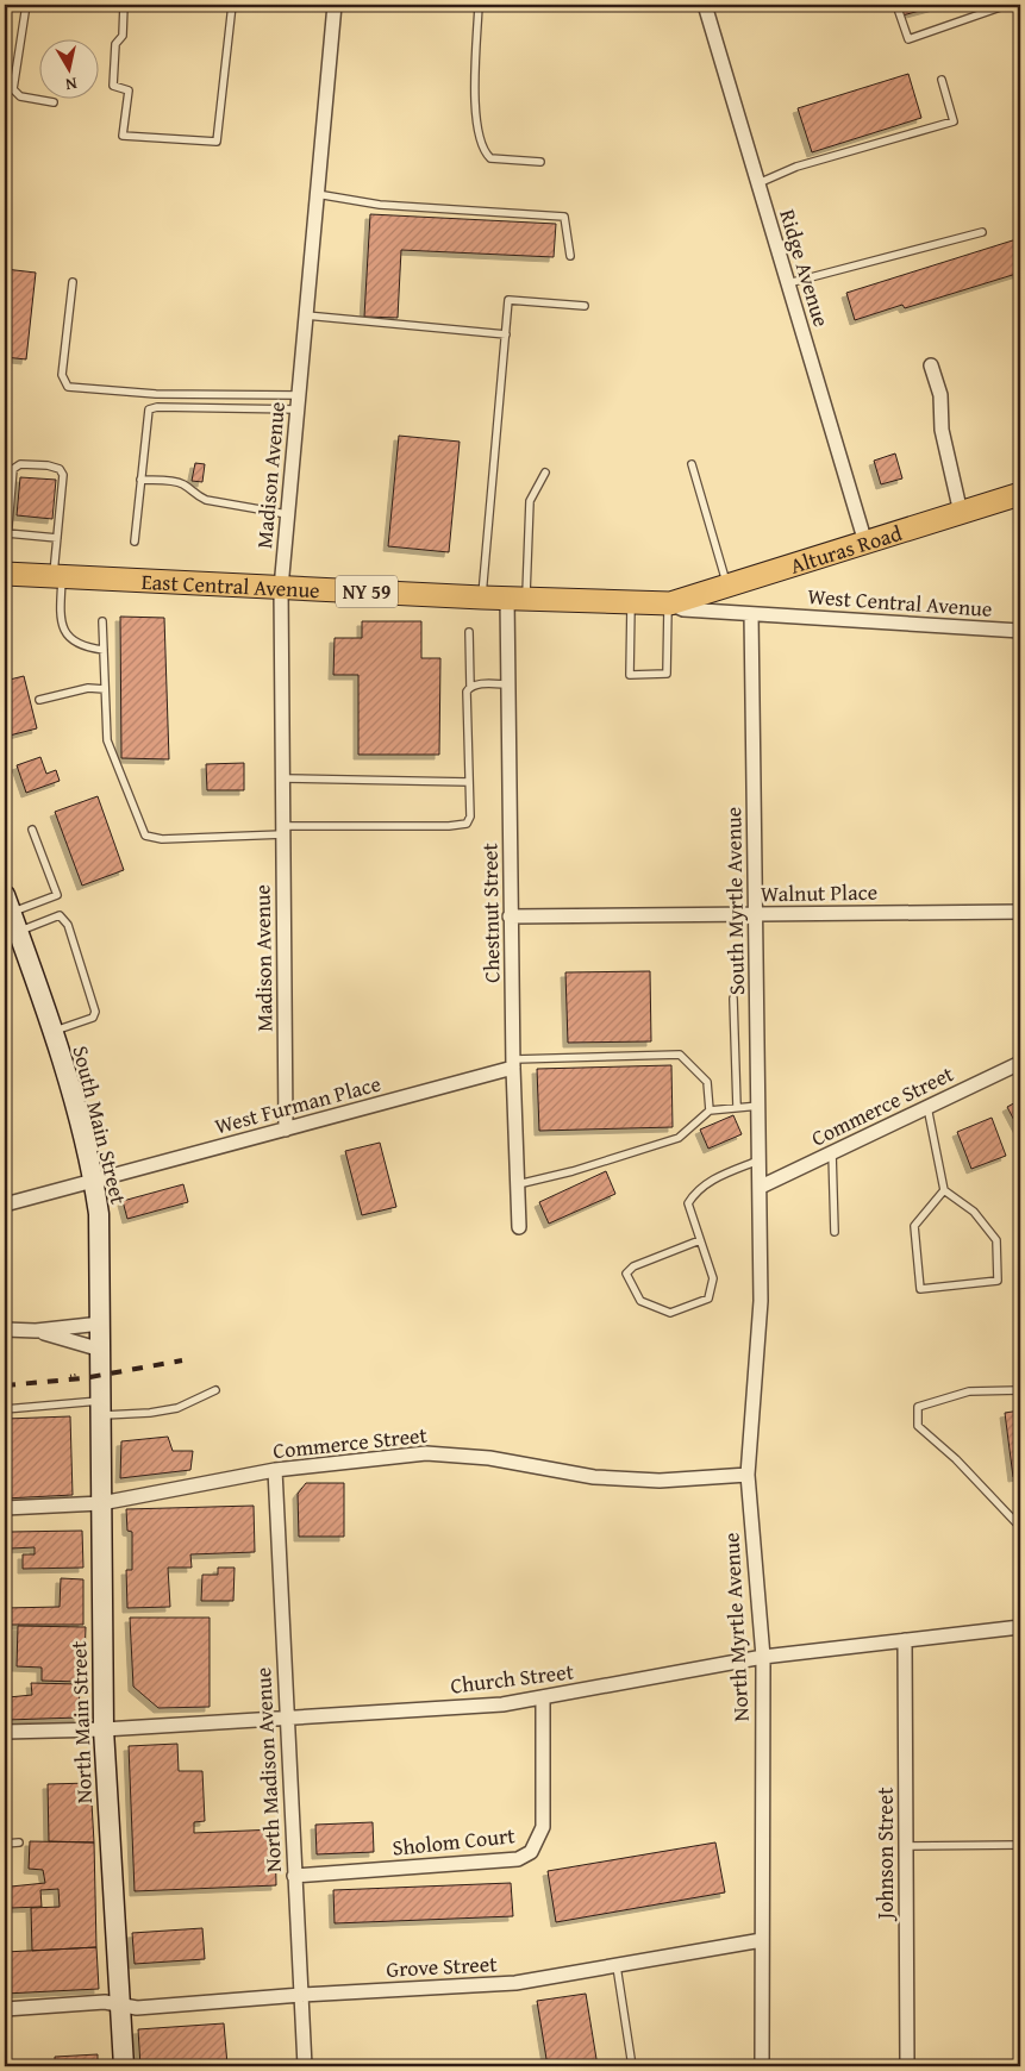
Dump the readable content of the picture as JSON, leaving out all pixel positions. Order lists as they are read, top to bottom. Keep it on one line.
{"streets":{"main road":["Alturas Road","East Central Avenue","NY 59","South Main Street","North Main Street"],"street":["Ridge Avenue","Madison Avenue","West Central Avenue","Walnut Place","South Myrtle Avenue","Chestnut Street","West Furman Place","Commerce Street","North Myrtle Avenue","Church Street","North Madison Avenue","Sholom Court","Johnson Street","Grove Street"]},"crossings":[["Ridge Avenue","Alturas Road"],["Madison Avenue","East Central Avenue"],["Madison Avenue","West Furman Place"],["Alturas Road","East Central Avenue"],["Alturas Road","West Central Avenue"],["East Central Avenue","West Central Avenue"],["East Central Avenue","Chestnut Street"],["West Central Avenue","South Myrtle Avenue"],["Walnut Place","South Myrtle Avenue"],["Walnut Place","Chestnut Street"],["South Myrtle Avenue","Commerce Street"],["South Myrtle Avenue","North Myrtle Avenue"],["Chestnut Street","West Furman Place"],["West Furman Place","South Main Street"],["Commerce Street","North Myrtle Avenue"],["Commerce Street","North Main Street"],["Commerce Street","North Madison Avenue"],["South Main Street","North Main Street"],["North Myrtle Avenue","Church Street"],["North Myrtle Avenue","Grove Street"],["Church Street","North Main Street"],["Church Street","North Madison Avenue"],["Church Street","Sholom Court"],["Church Street","Johnson Street"],["North Main Street","Grove Street"],["North Madison Avenue","Sholom Court"],["North Madison Avenue","Grove Street"]],"north":"bottom"}
